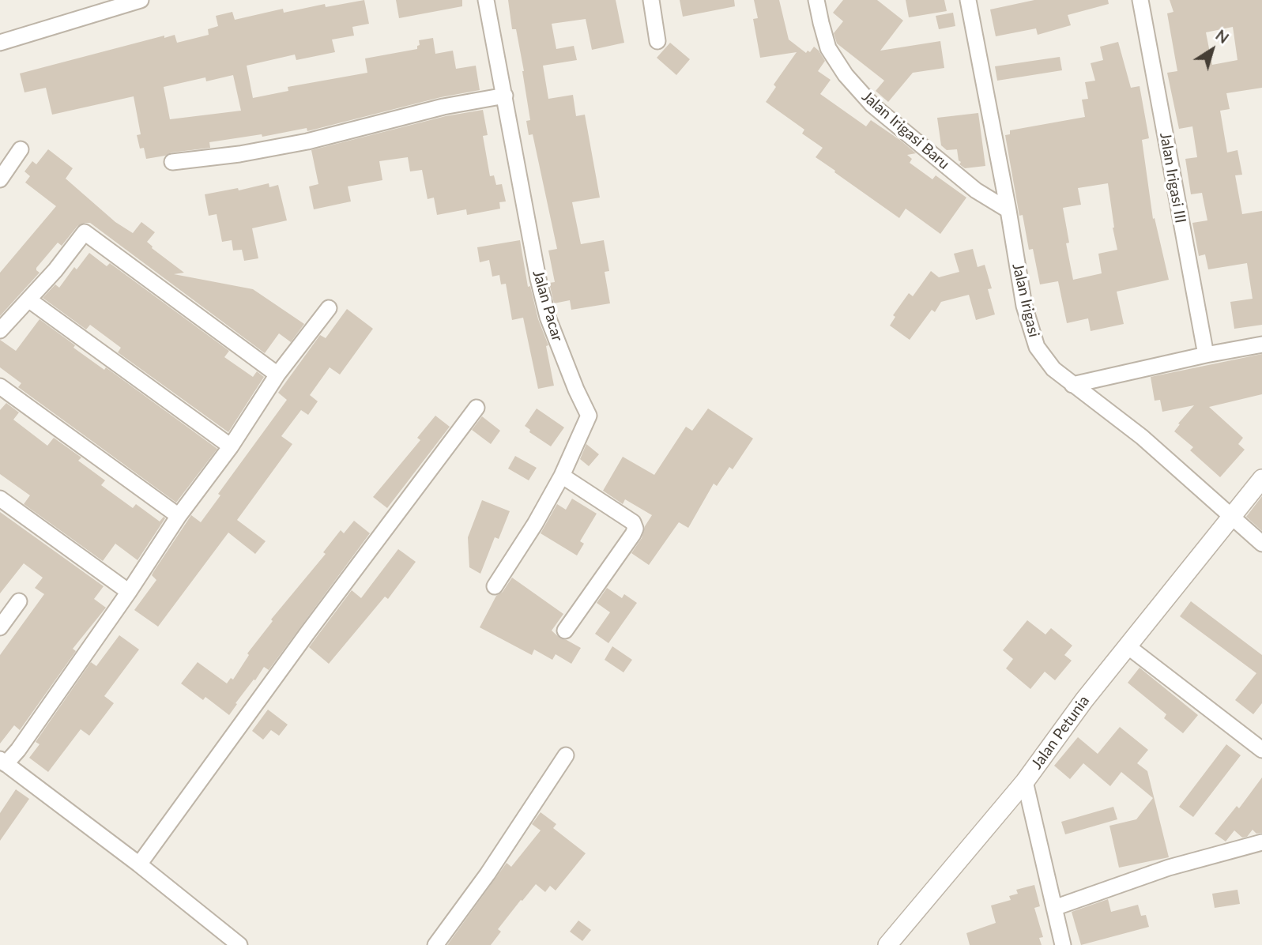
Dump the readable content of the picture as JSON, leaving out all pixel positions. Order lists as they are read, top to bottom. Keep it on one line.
{"streets":{"street":["Jalan Irigasi Baru","Jalan Irigasi III","Jalan Irigasi","Jalan Pacar","Jalan Petunia"]},"crossings":[["Jalan Irigasi Baru","Jalan Irigasi"],["Jalan Irigasi","Jalan Petunia"]],"north":"top right"}
